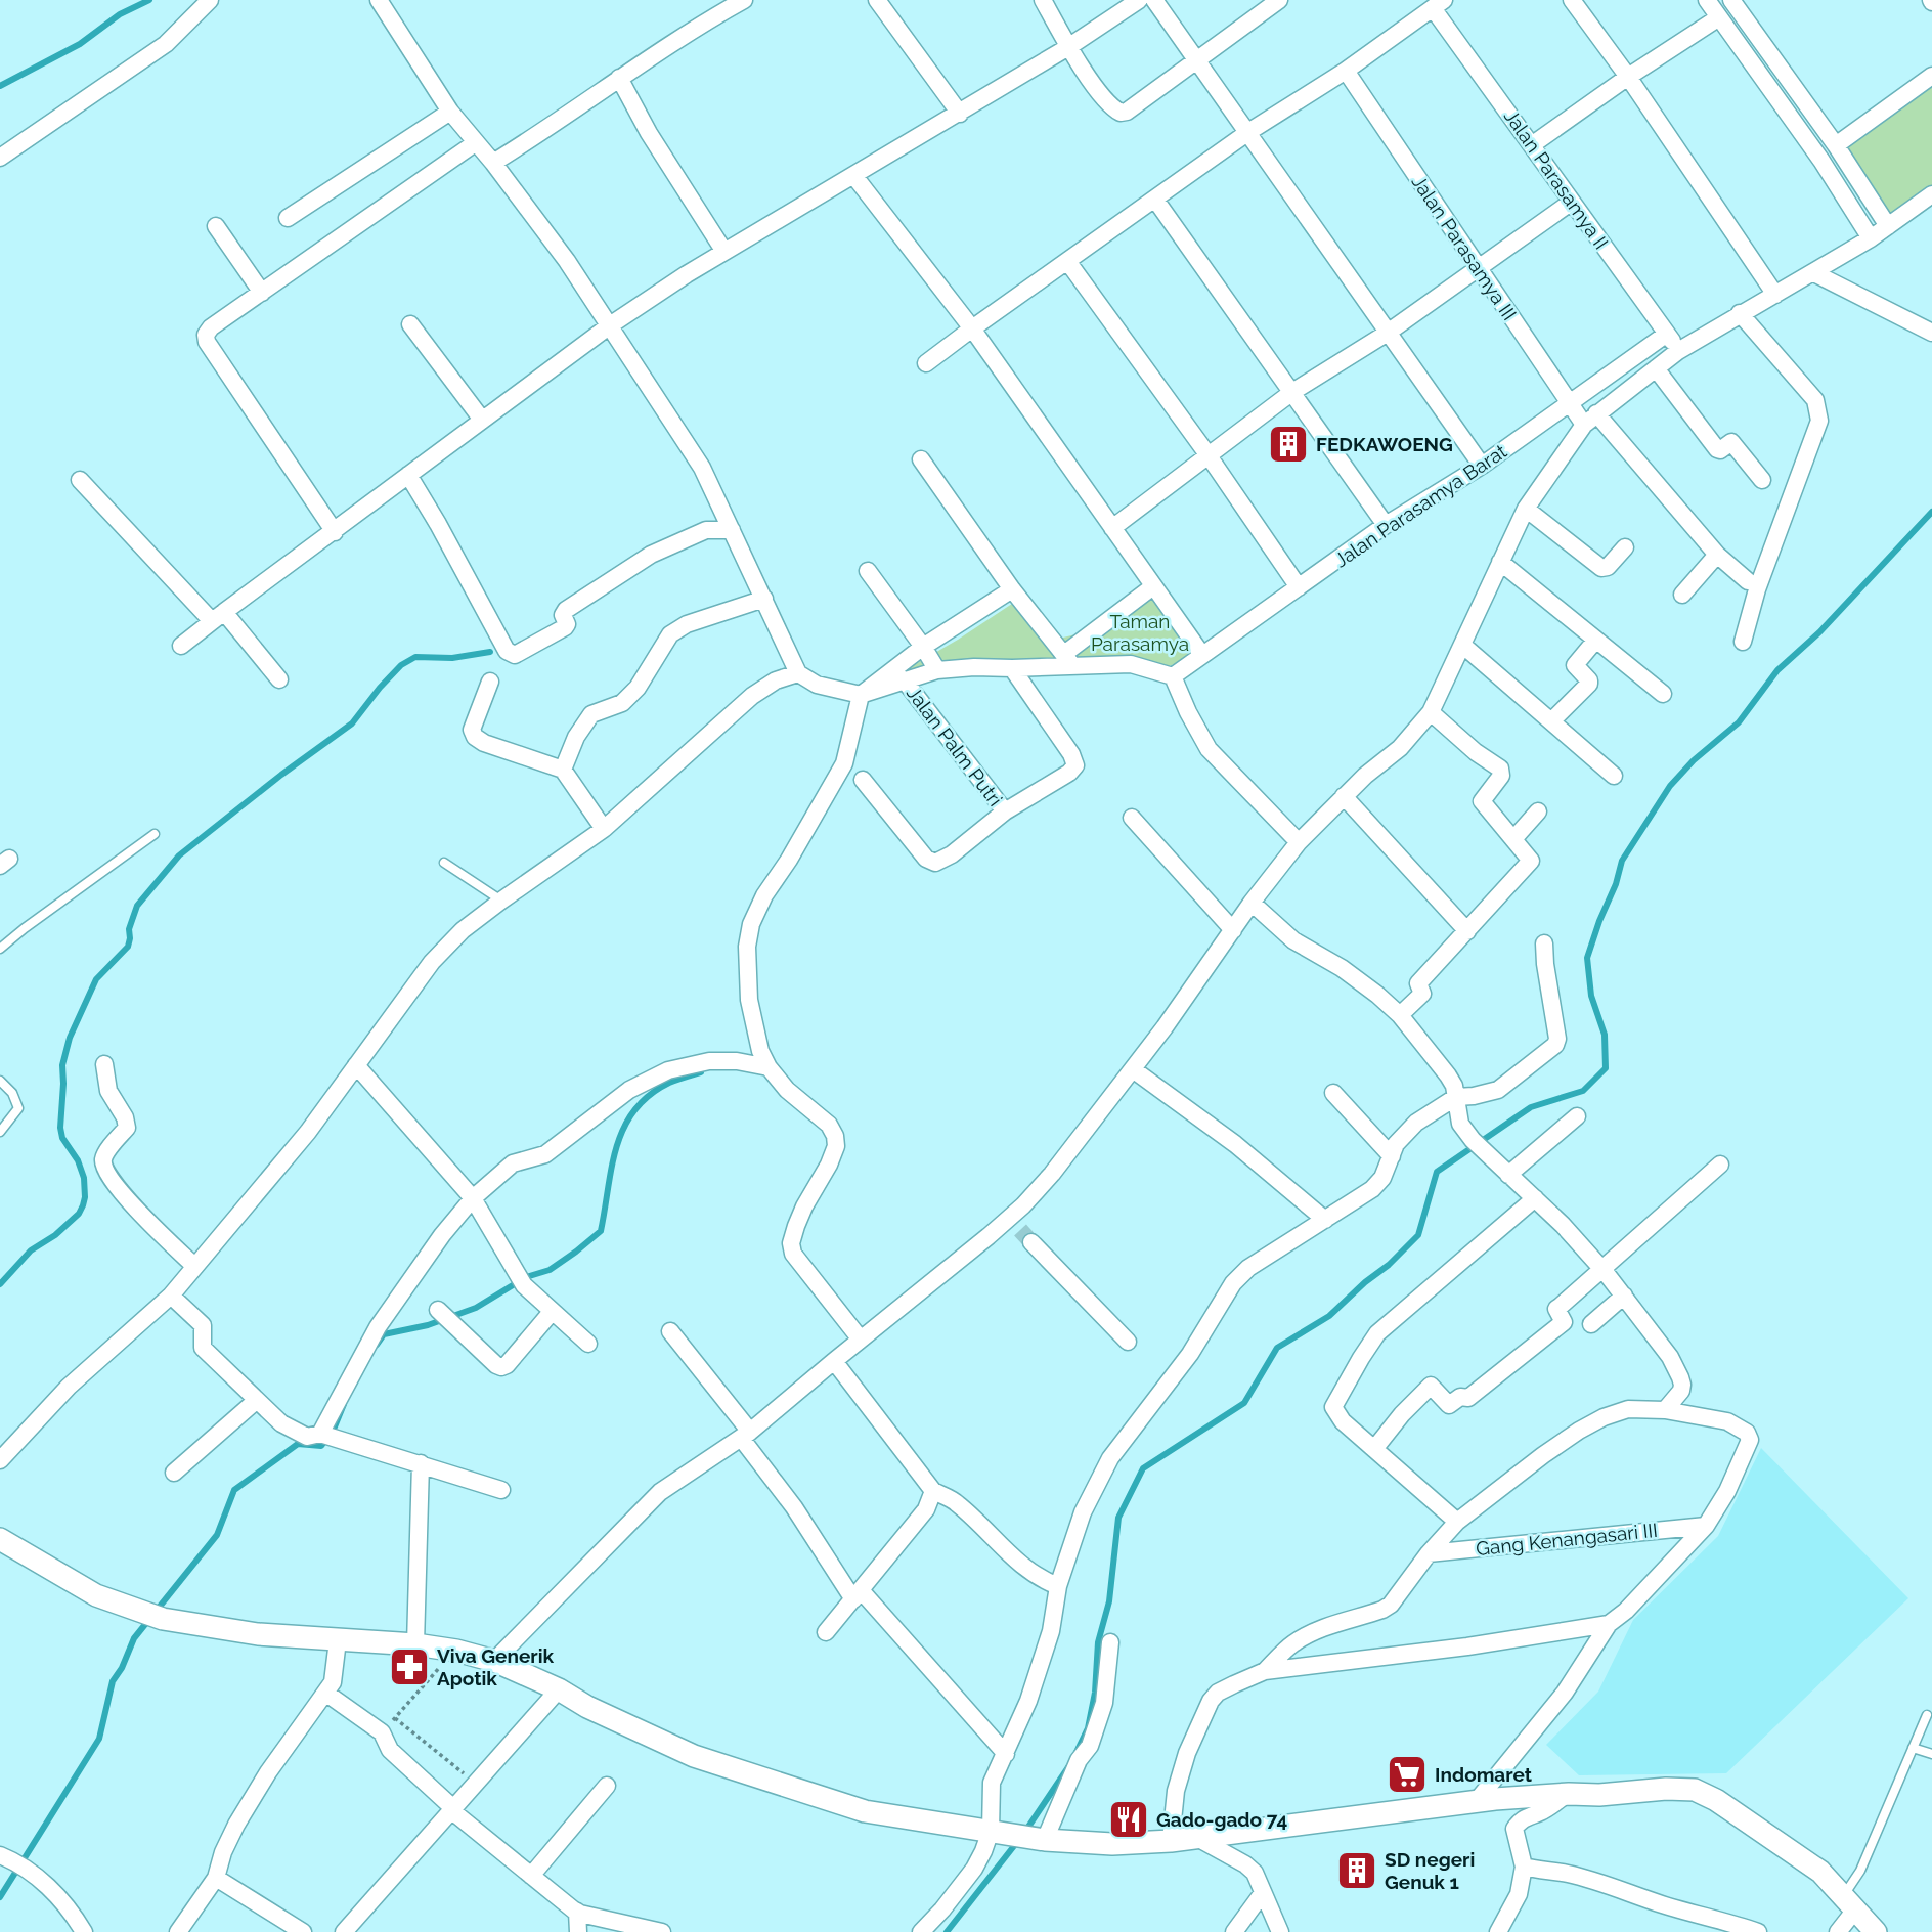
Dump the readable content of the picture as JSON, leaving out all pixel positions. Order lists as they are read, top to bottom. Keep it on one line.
{"streets":{"street":["Jalan Parasamya II","Jalan Parasamya III","Jalan Parasamya Barat","Jalan Palm Putri","Gang Kenangasari III"]},"crossings":[["Jalan Parasamya II","Jalan Parasamya Barat"],["Jalan Parasamya III","Jalan Parasamya Barat"]],"parks":["Taman Parasamya"],"places":{"building":["FEDKAWOENG","SD negeri Genuk 1"],"pharmacy":["Viva Generik Apotik"],"supermarket":["Indomaret"],"restaurant":["Gado-gado 74"]}}
